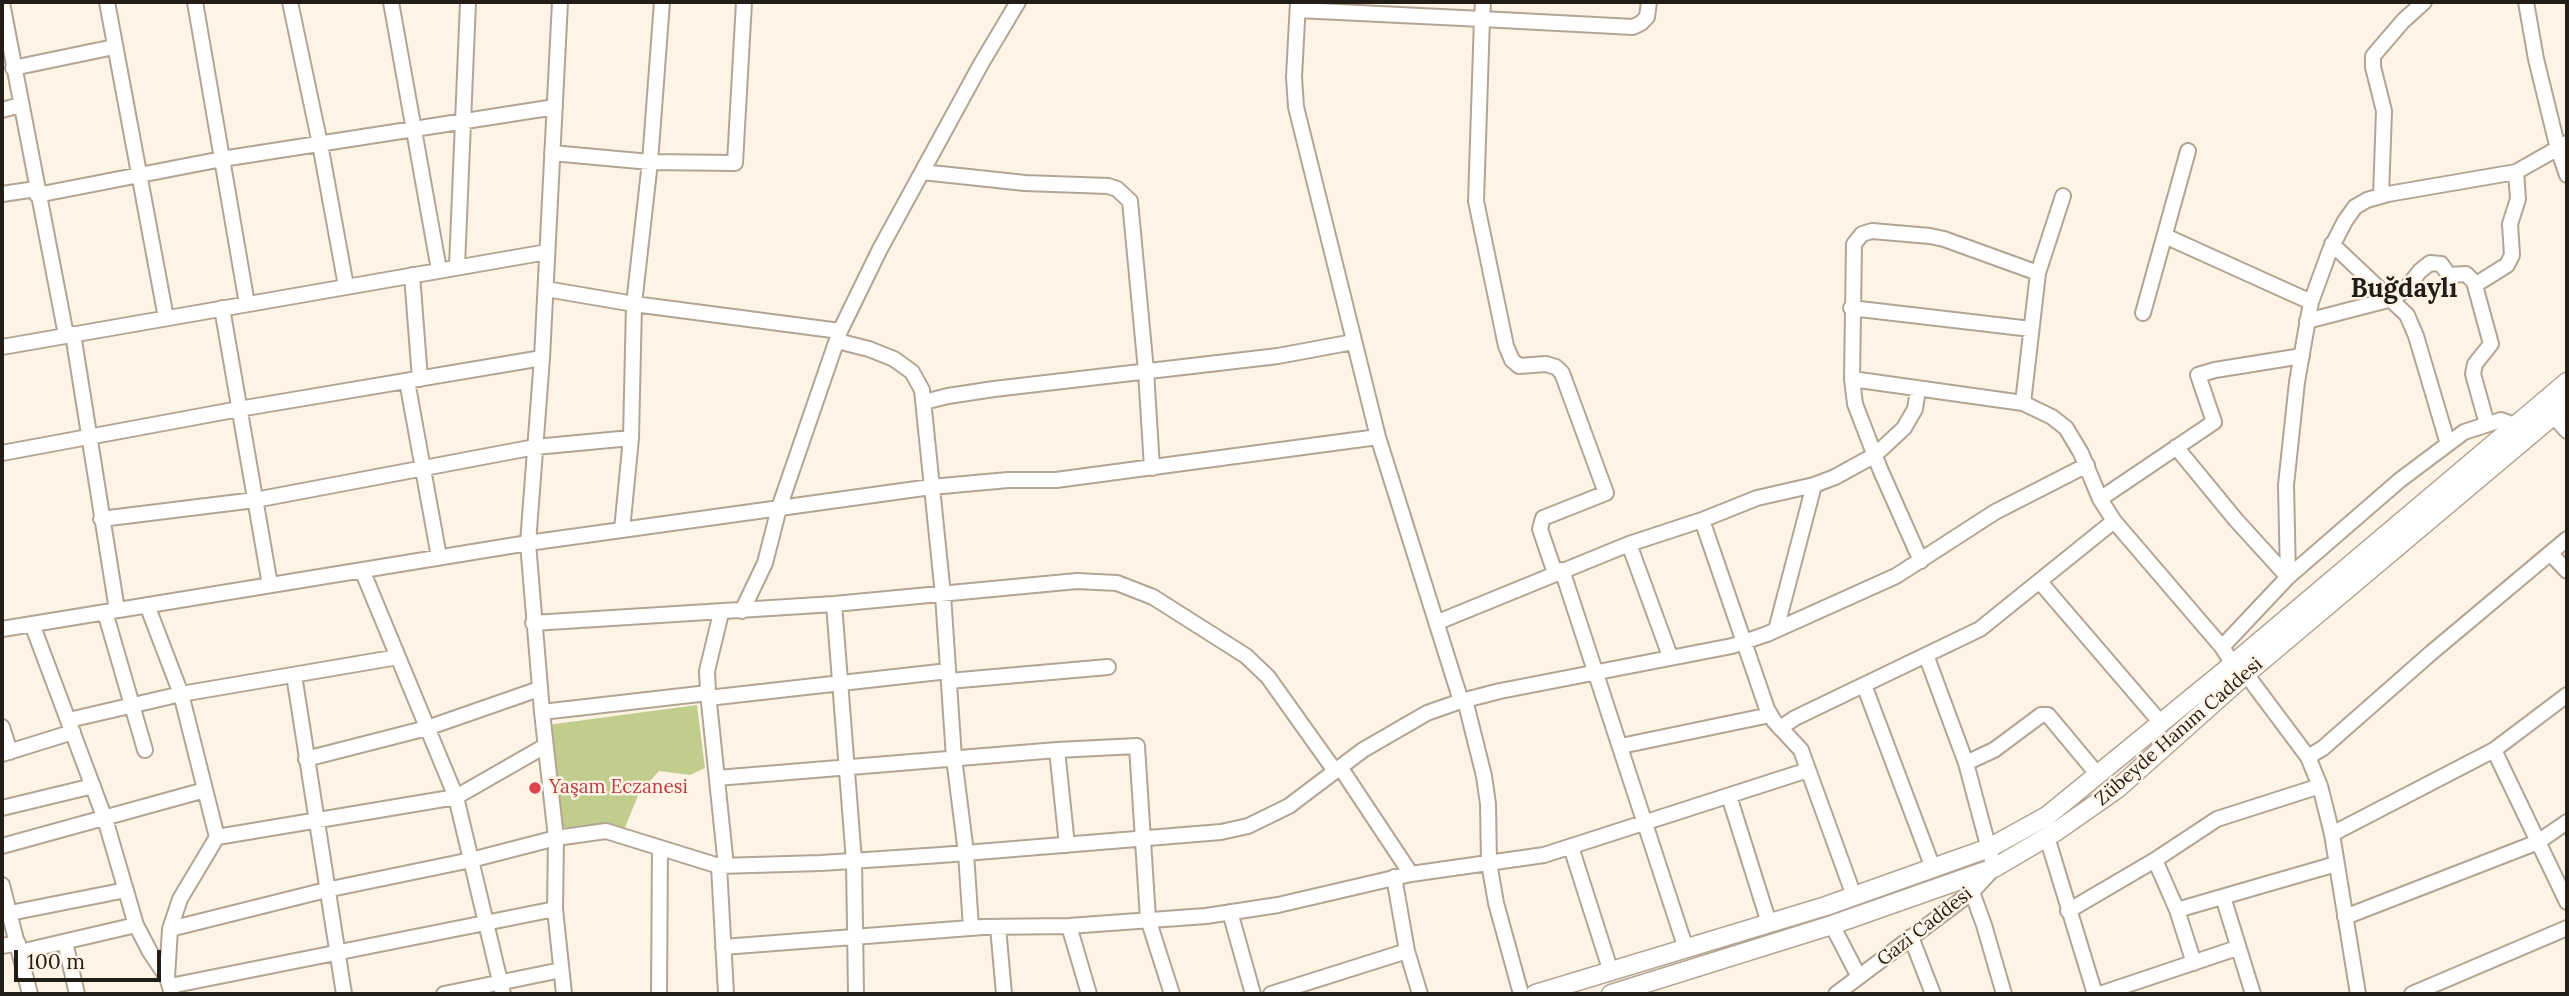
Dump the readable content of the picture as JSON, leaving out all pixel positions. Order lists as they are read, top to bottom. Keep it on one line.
{"streets":{"main road":["Zübeyde Hanım Caddesi"],"street":["Gazi Caddesi"]},"crossings":[["Zübeyde Hanım Caddesi","Gazi Caddesi"]],"districts":["Buğdaylı"],"places":["Yaşam Eczanesi"],"scale_bar":"100 m"}
